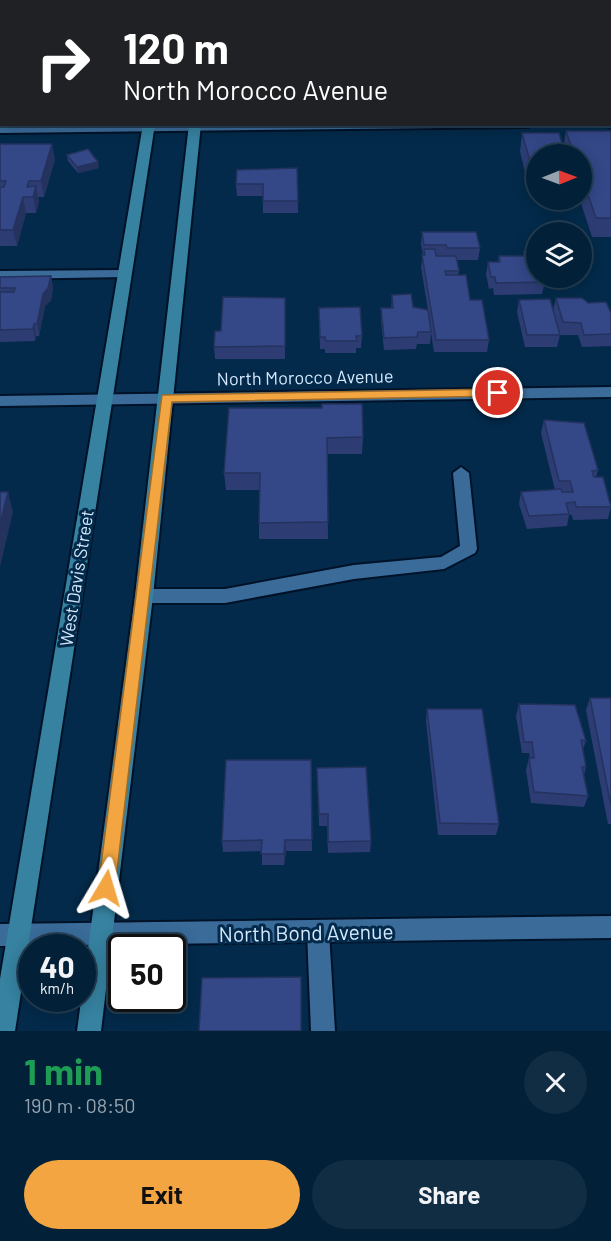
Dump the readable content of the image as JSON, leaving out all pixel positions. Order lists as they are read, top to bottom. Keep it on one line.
{"streets":{"main road":["West Davis Street"],"street":["North Morocco Avenue","North Bond Avenue"]},"crossings":[["North Morocco Avenue","West Davis Street"],["West Davis Street","North Bond Avenue"]],"north":"right","page":{"turn":["120 m","North Morocco Avenue"],"speed":"40 km/h","limit":"50","heading":["1 min","190 m · 08:50"],"buttons":["Exit","Share"]}}
